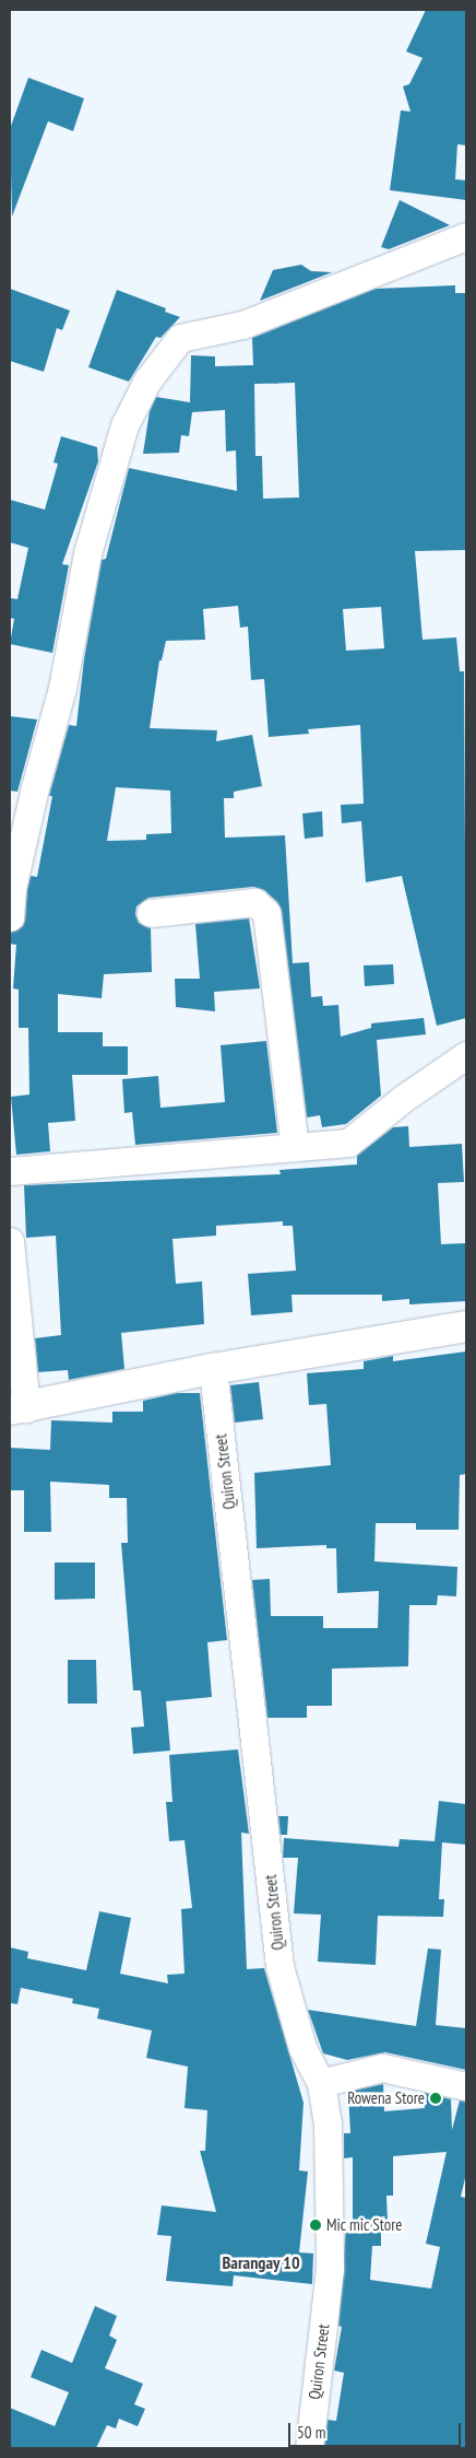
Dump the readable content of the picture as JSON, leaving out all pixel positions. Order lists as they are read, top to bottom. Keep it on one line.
{"streets":{"street":["Quiron Street"]},"districts":["Barangay 10"],"places":["Rowena Store","Mic mic Store"],"scale_bar":"50 m"}
